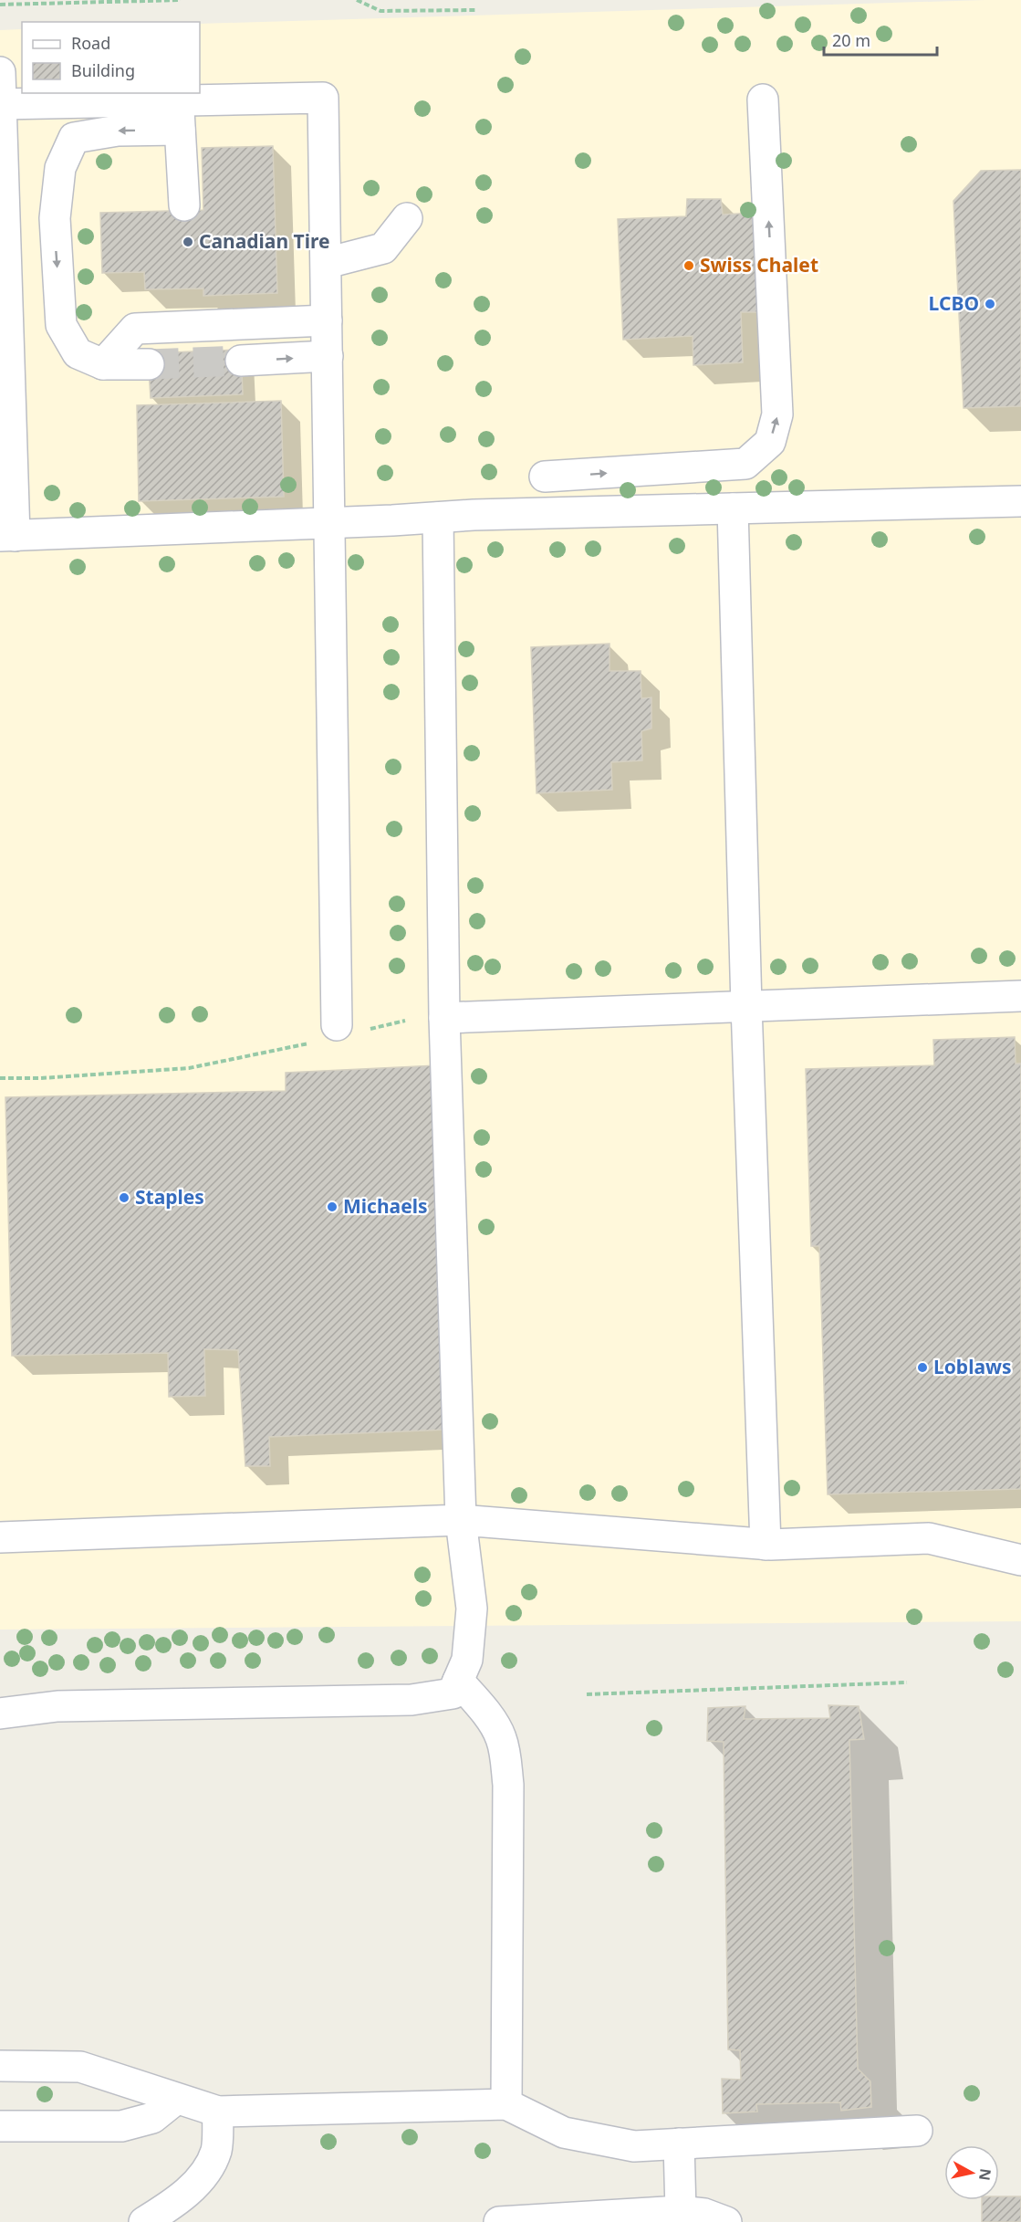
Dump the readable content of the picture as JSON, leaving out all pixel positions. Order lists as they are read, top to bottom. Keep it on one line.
{"places":["Canadian Tire","Swiss Chalet","LCBO","Staples","Michaels","Loblaws"],"legend":["Road","Building"],"scale_bar":"20 m","north":"right"}
